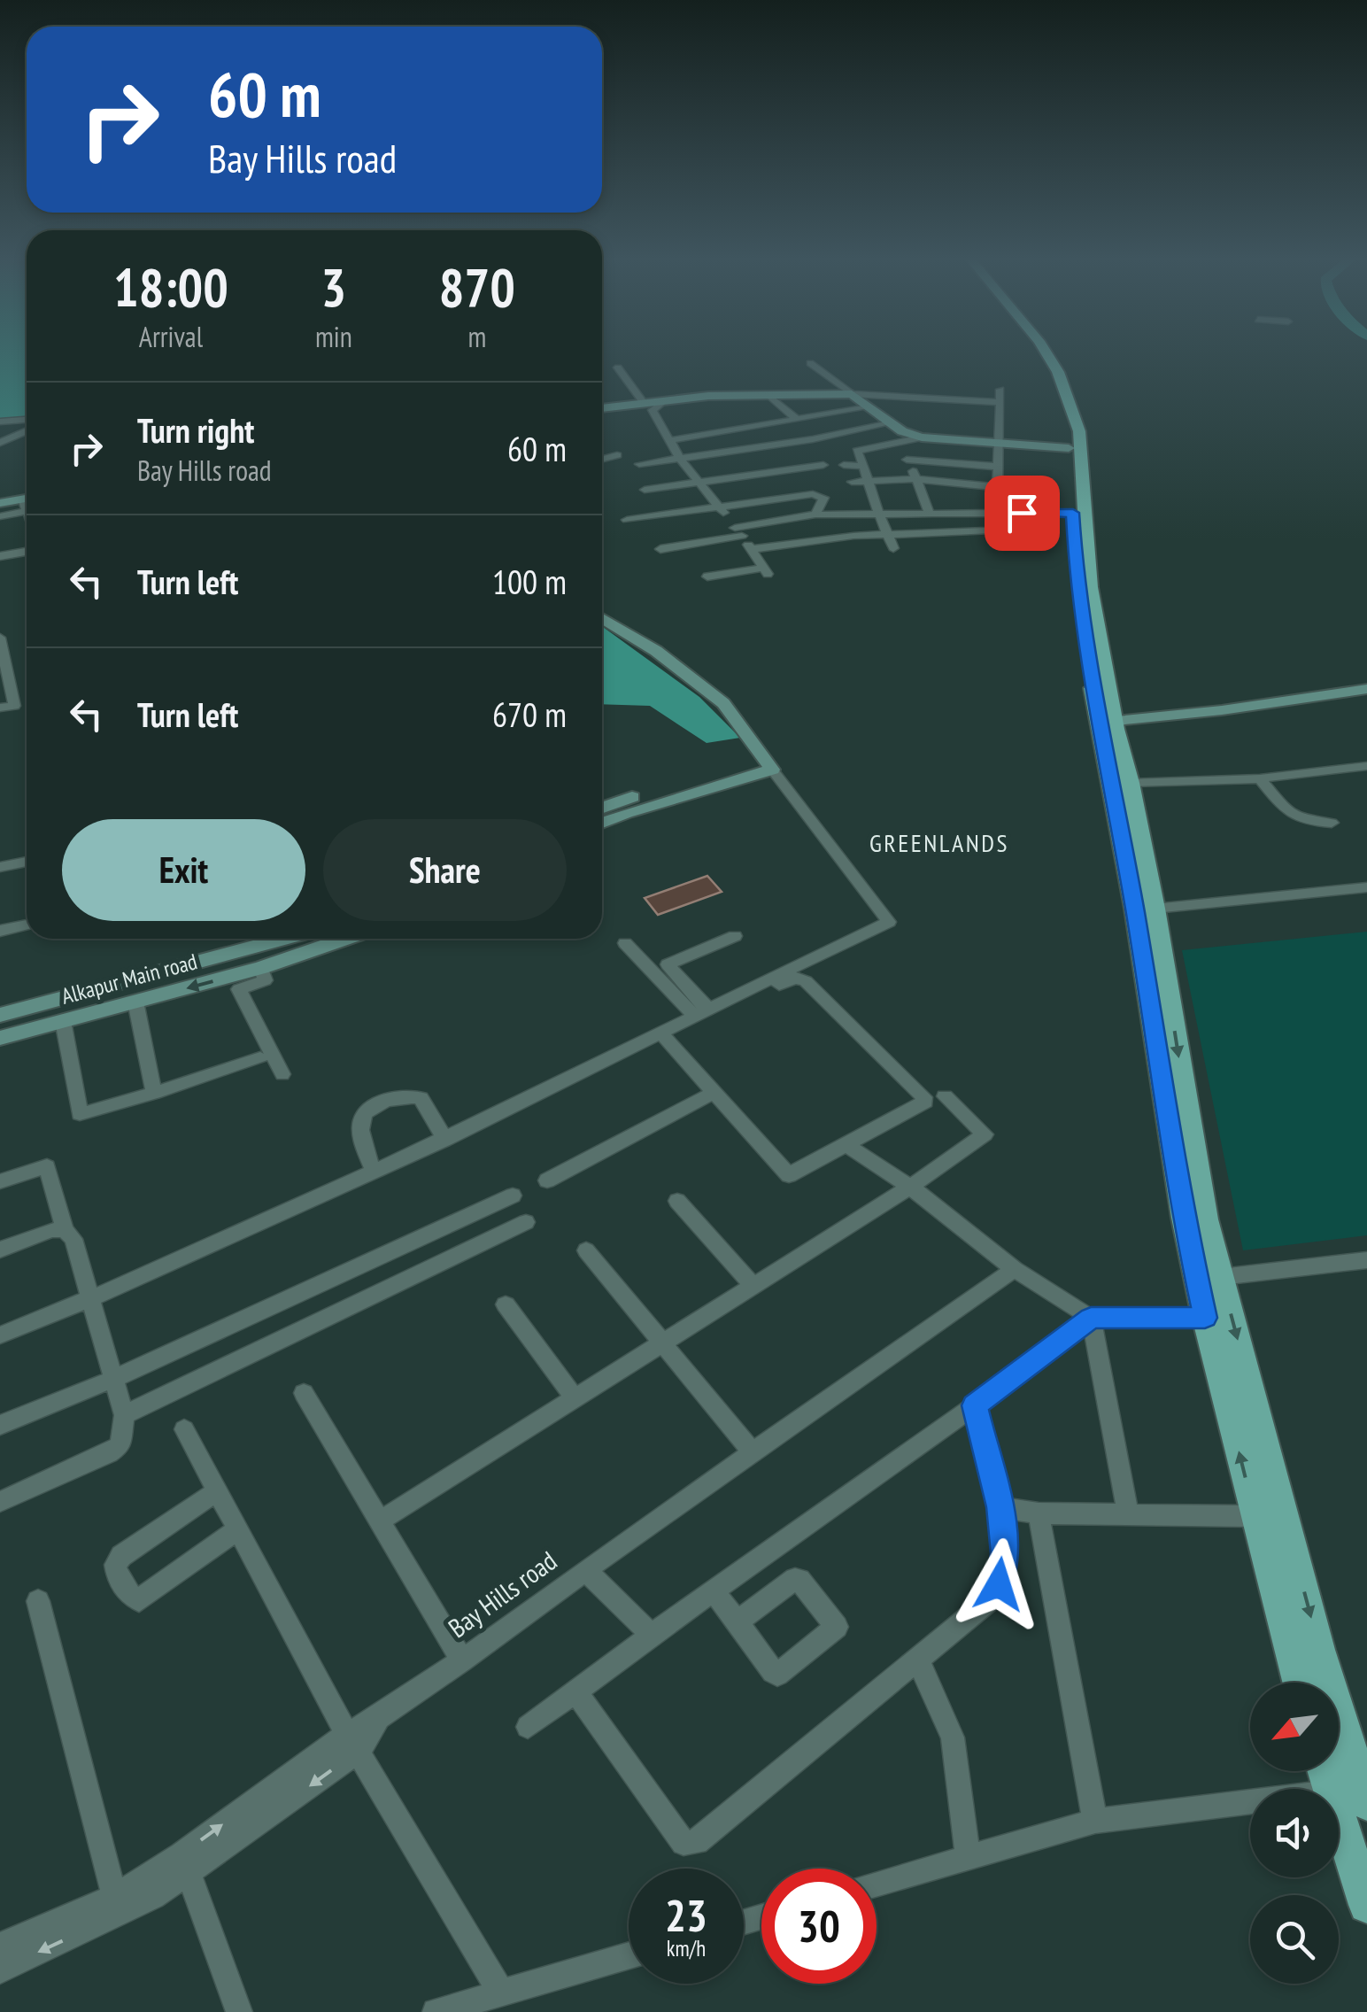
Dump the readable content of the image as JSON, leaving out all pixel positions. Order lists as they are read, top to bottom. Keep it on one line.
{"streets":{"street":["Alkapur Main road","Bay Hills road"]},"districts":["GREENLANDS"],"north":"bottom left","page":{"turn":["60 m","Bay Hills road"],"eta":["18:00","Arrival","3","min","870","m"],"list":[{"name":"Turn right","note":"Bay Hills road","value":"60 m"},{"name":"Turn left","value":"100 m"},{"name":"Turn left","value":"670 m"}],"buttons":["Exit","Share"],"speed":"23 km/h","limit":"30"}}
